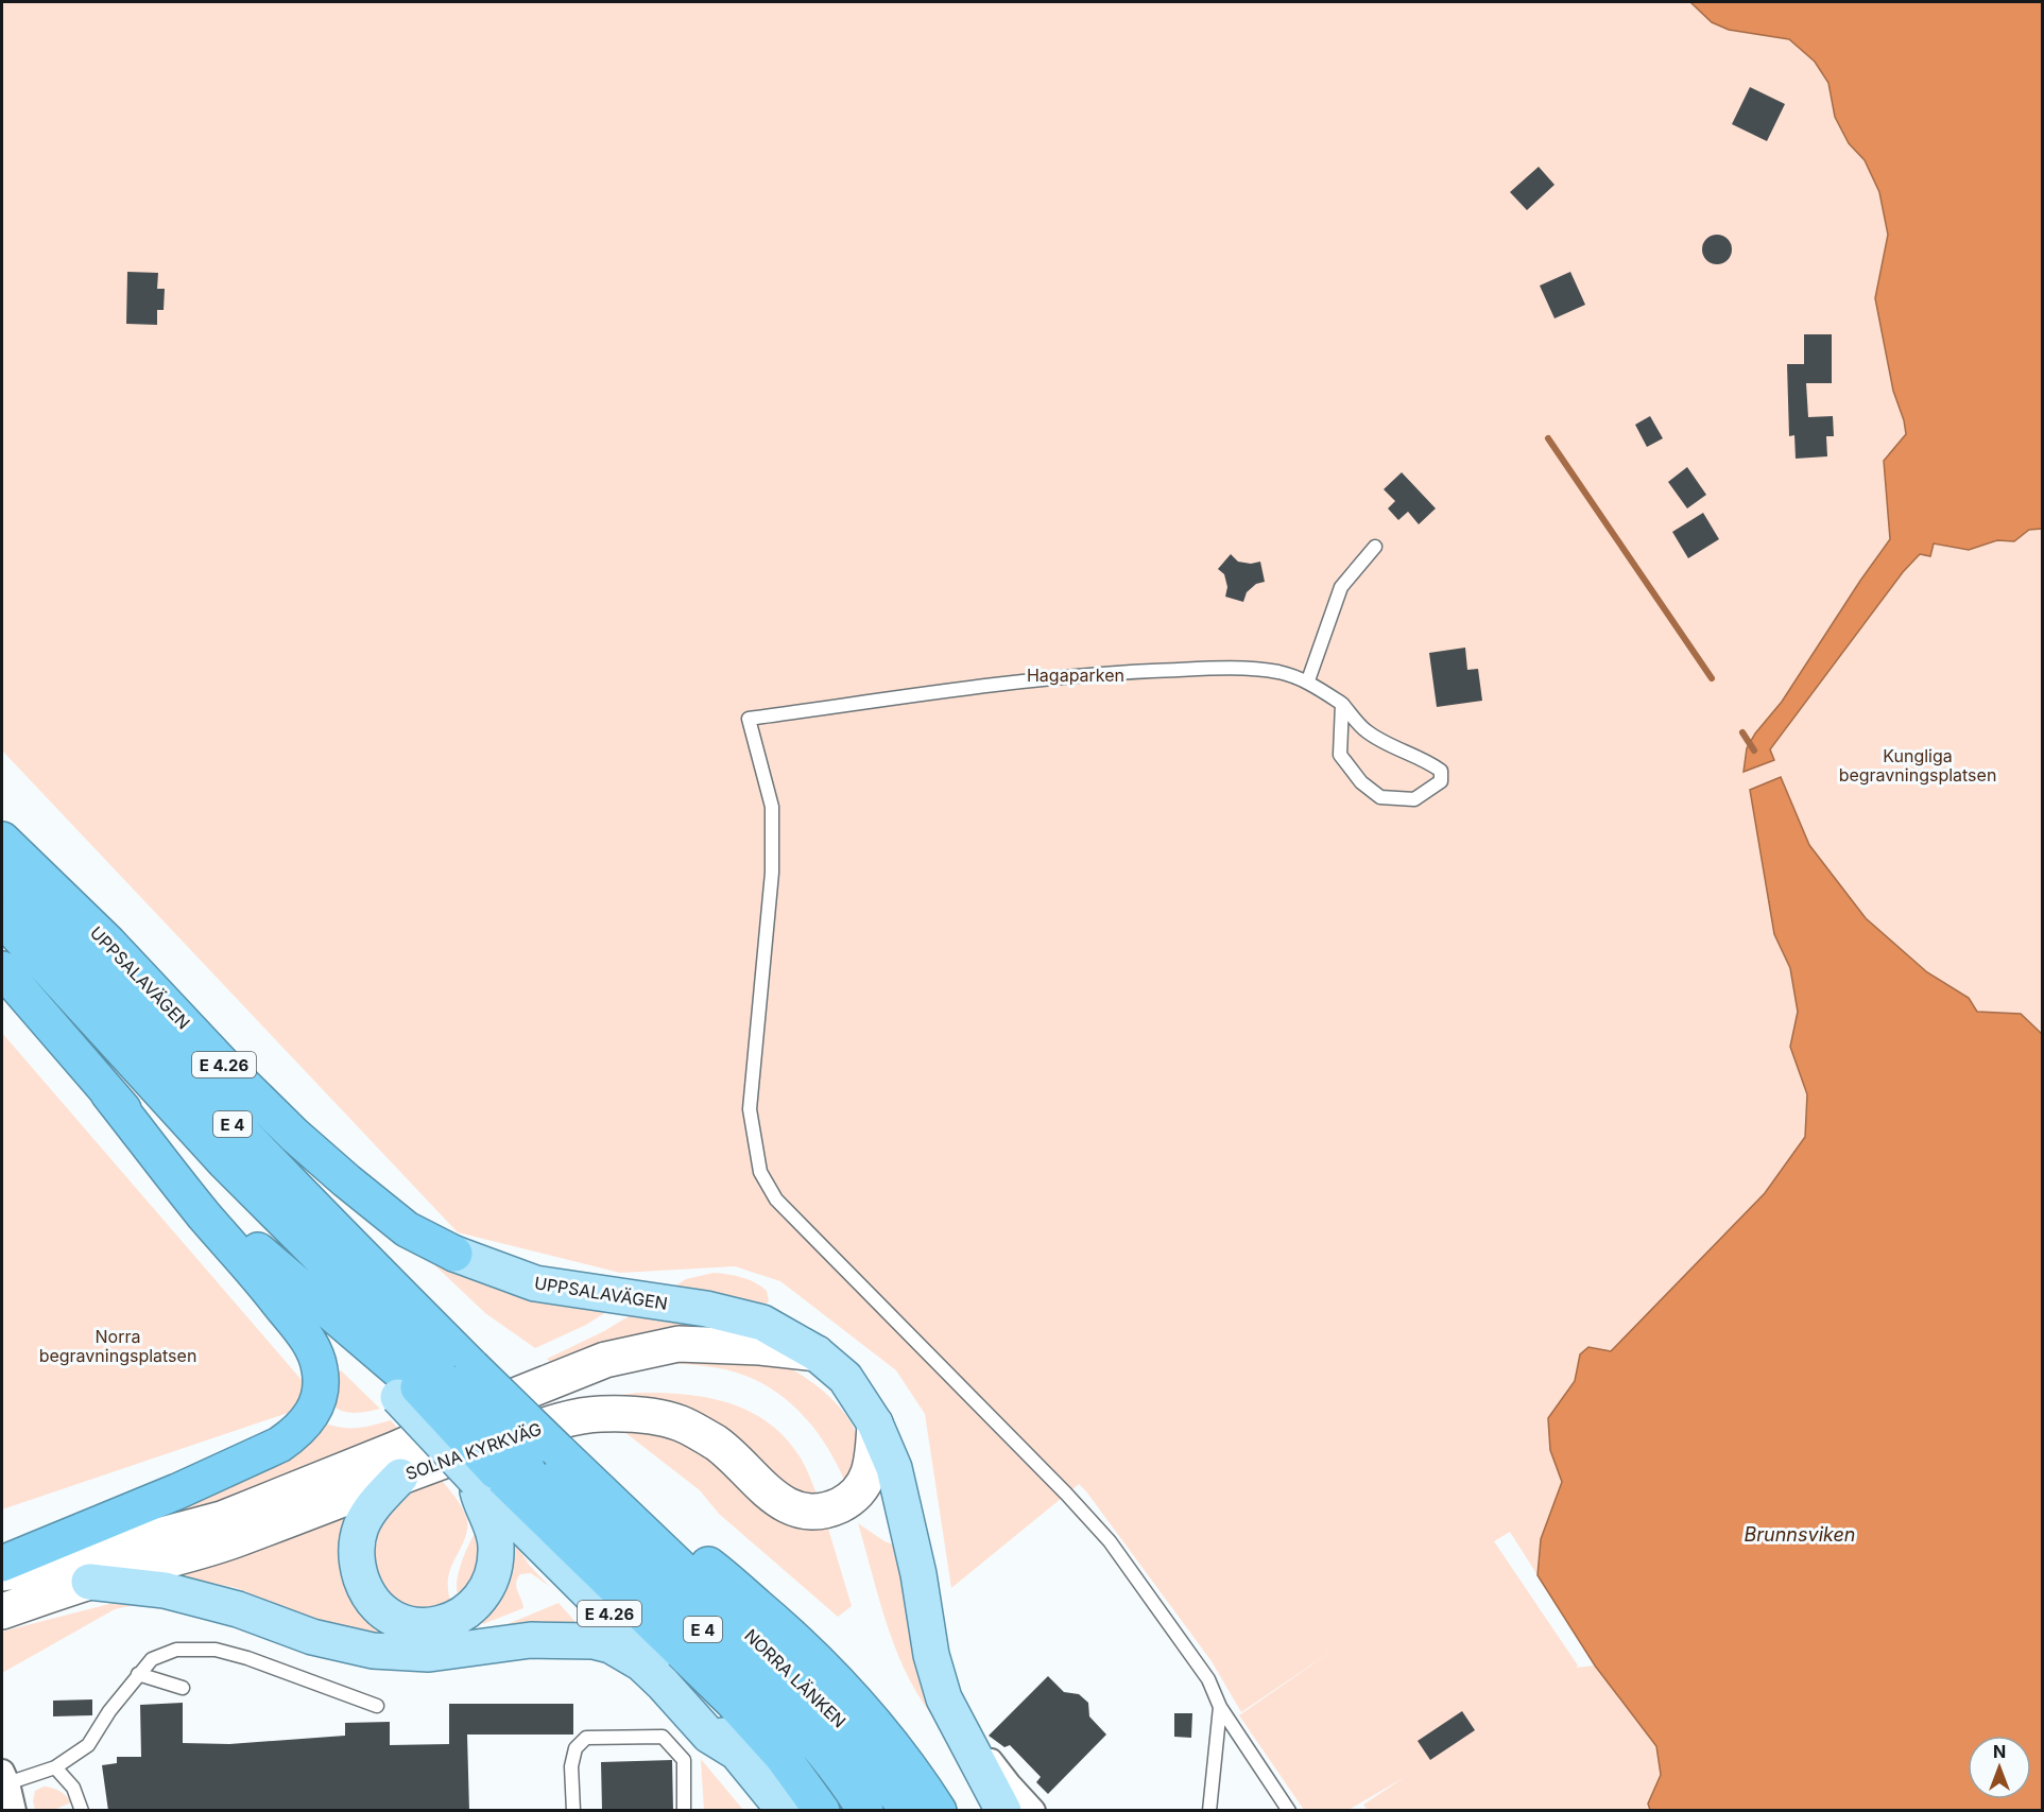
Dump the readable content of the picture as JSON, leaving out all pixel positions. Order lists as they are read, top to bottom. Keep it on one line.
{"streets":{"highway":["UPPSALAVÄGEN","E 4.26","E 4","NORRA LÄNKEN"],"street":["SOLNA KYRKVÄG"]},"crossings":[["UPPSALAVÄGEN","SOLNA KYRKVÄG"],["UPPSALAVÄGEN","NORRA LÄNKEN"],["E 4.26","NORRA LÄNKEN"]],"water":["Brunnsviken"],"parks":["Hagaparken","Kungliga begravningsplatsen","Norra begravningsplatsen"],"north":"top"}
